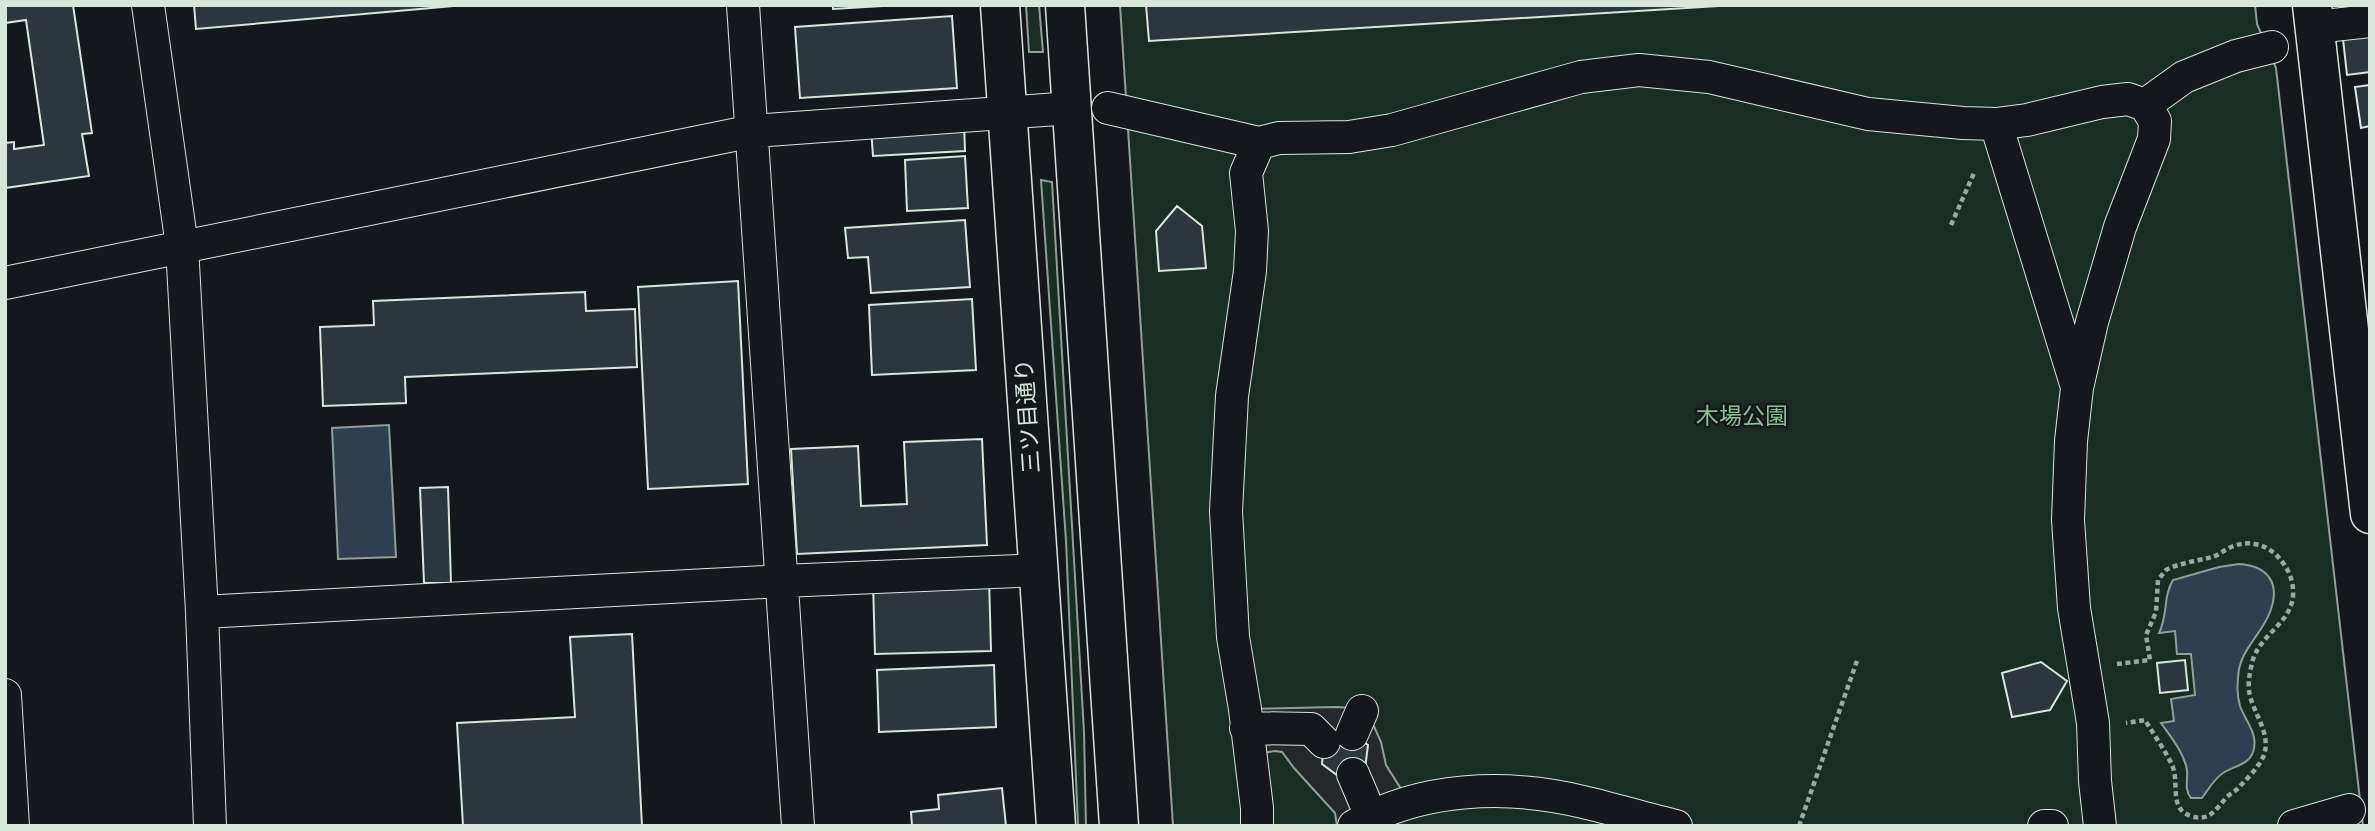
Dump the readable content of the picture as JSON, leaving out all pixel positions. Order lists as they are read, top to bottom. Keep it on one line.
{"streets":{"main road":["三ツ目通り"]},"parks":["木場公園"]}
